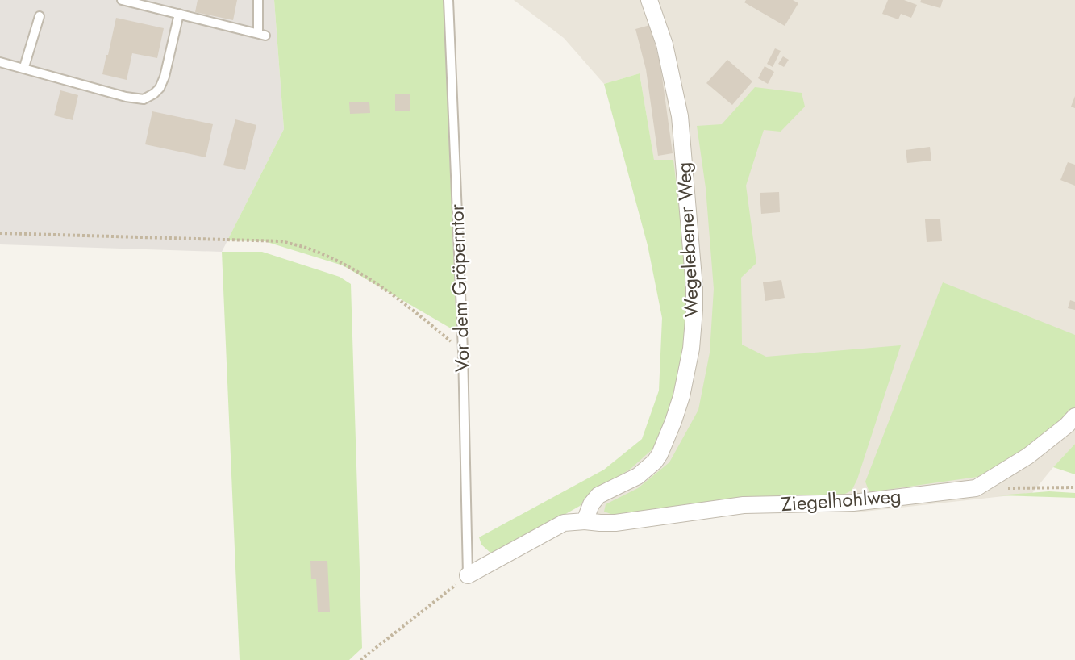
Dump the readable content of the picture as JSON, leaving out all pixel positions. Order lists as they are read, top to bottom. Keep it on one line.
{"streets":{"street":["Wegelebener Weg","Ziegelhohlweg"],"lane":["Vor dem Gröperntor"]},"crossings":[["Wegelebener Weg","Ziegelhohlweg"]]}
